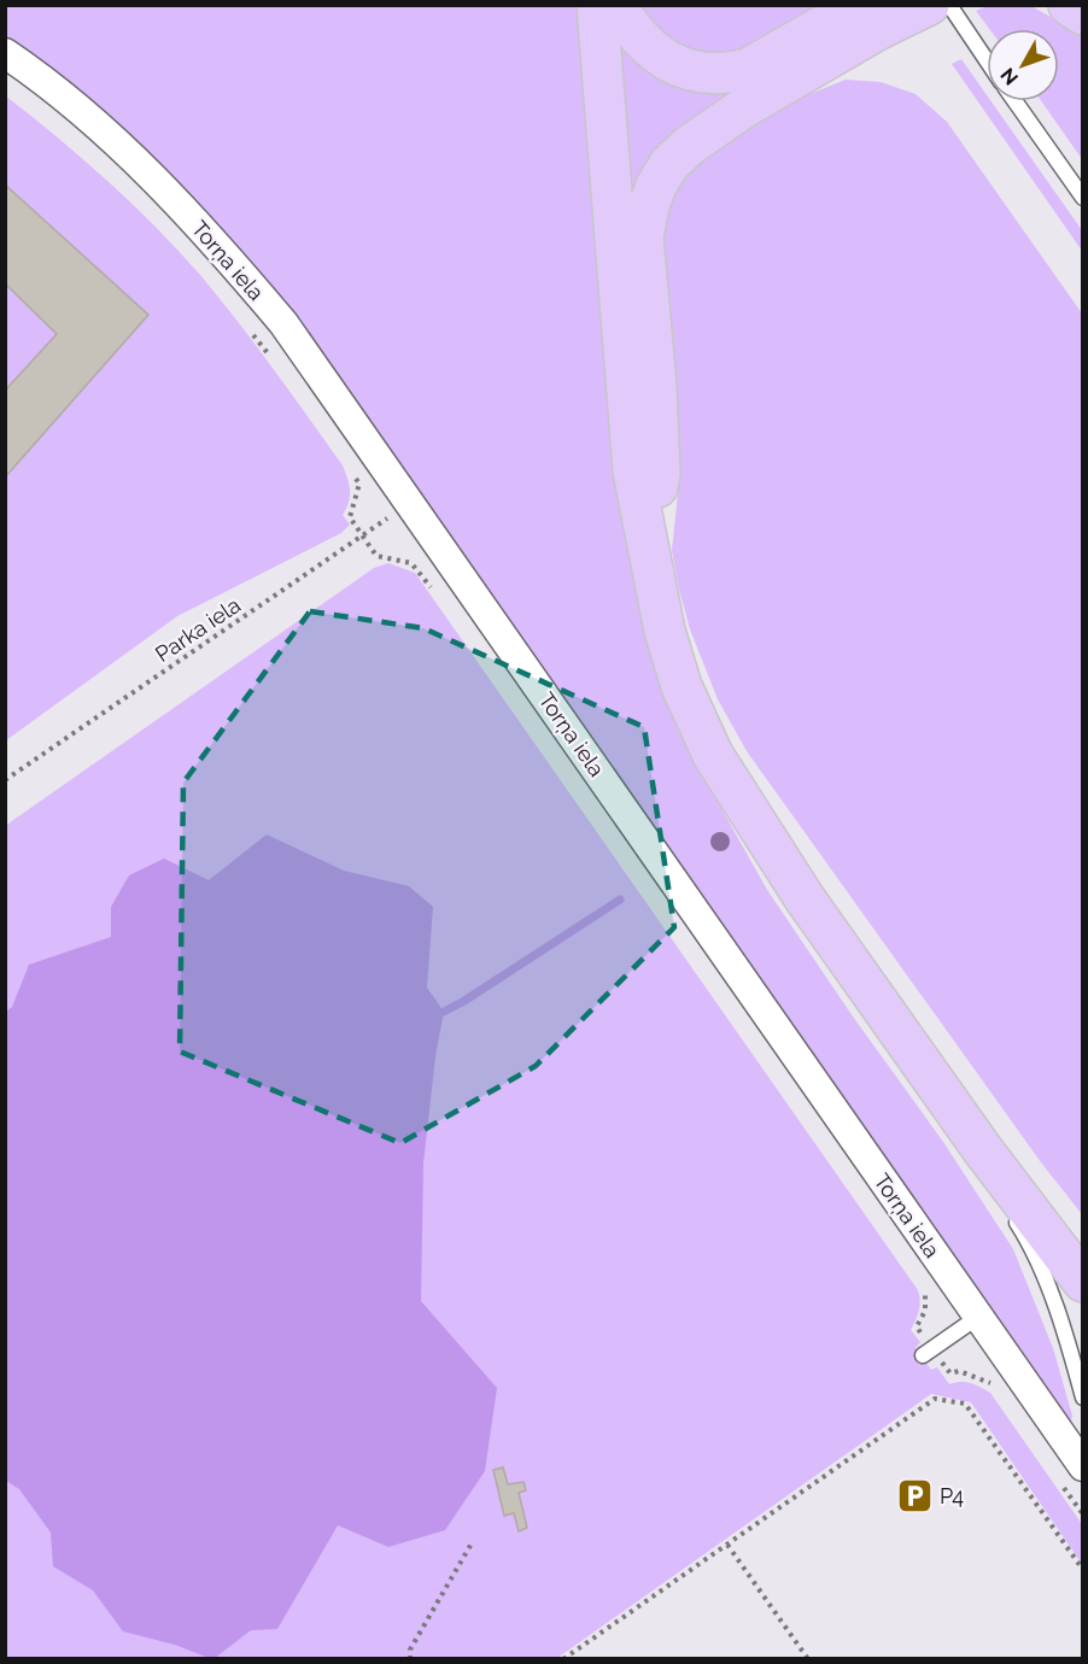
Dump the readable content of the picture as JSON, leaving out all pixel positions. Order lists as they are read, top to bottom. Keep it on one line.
{"streets":{"street":["Torņa iela"],"path":["Parka iela"]},"crossings":[["Torņa iela","Parka iela"]],"places":{"parking":["P4"]},"north":"bottom left"}
